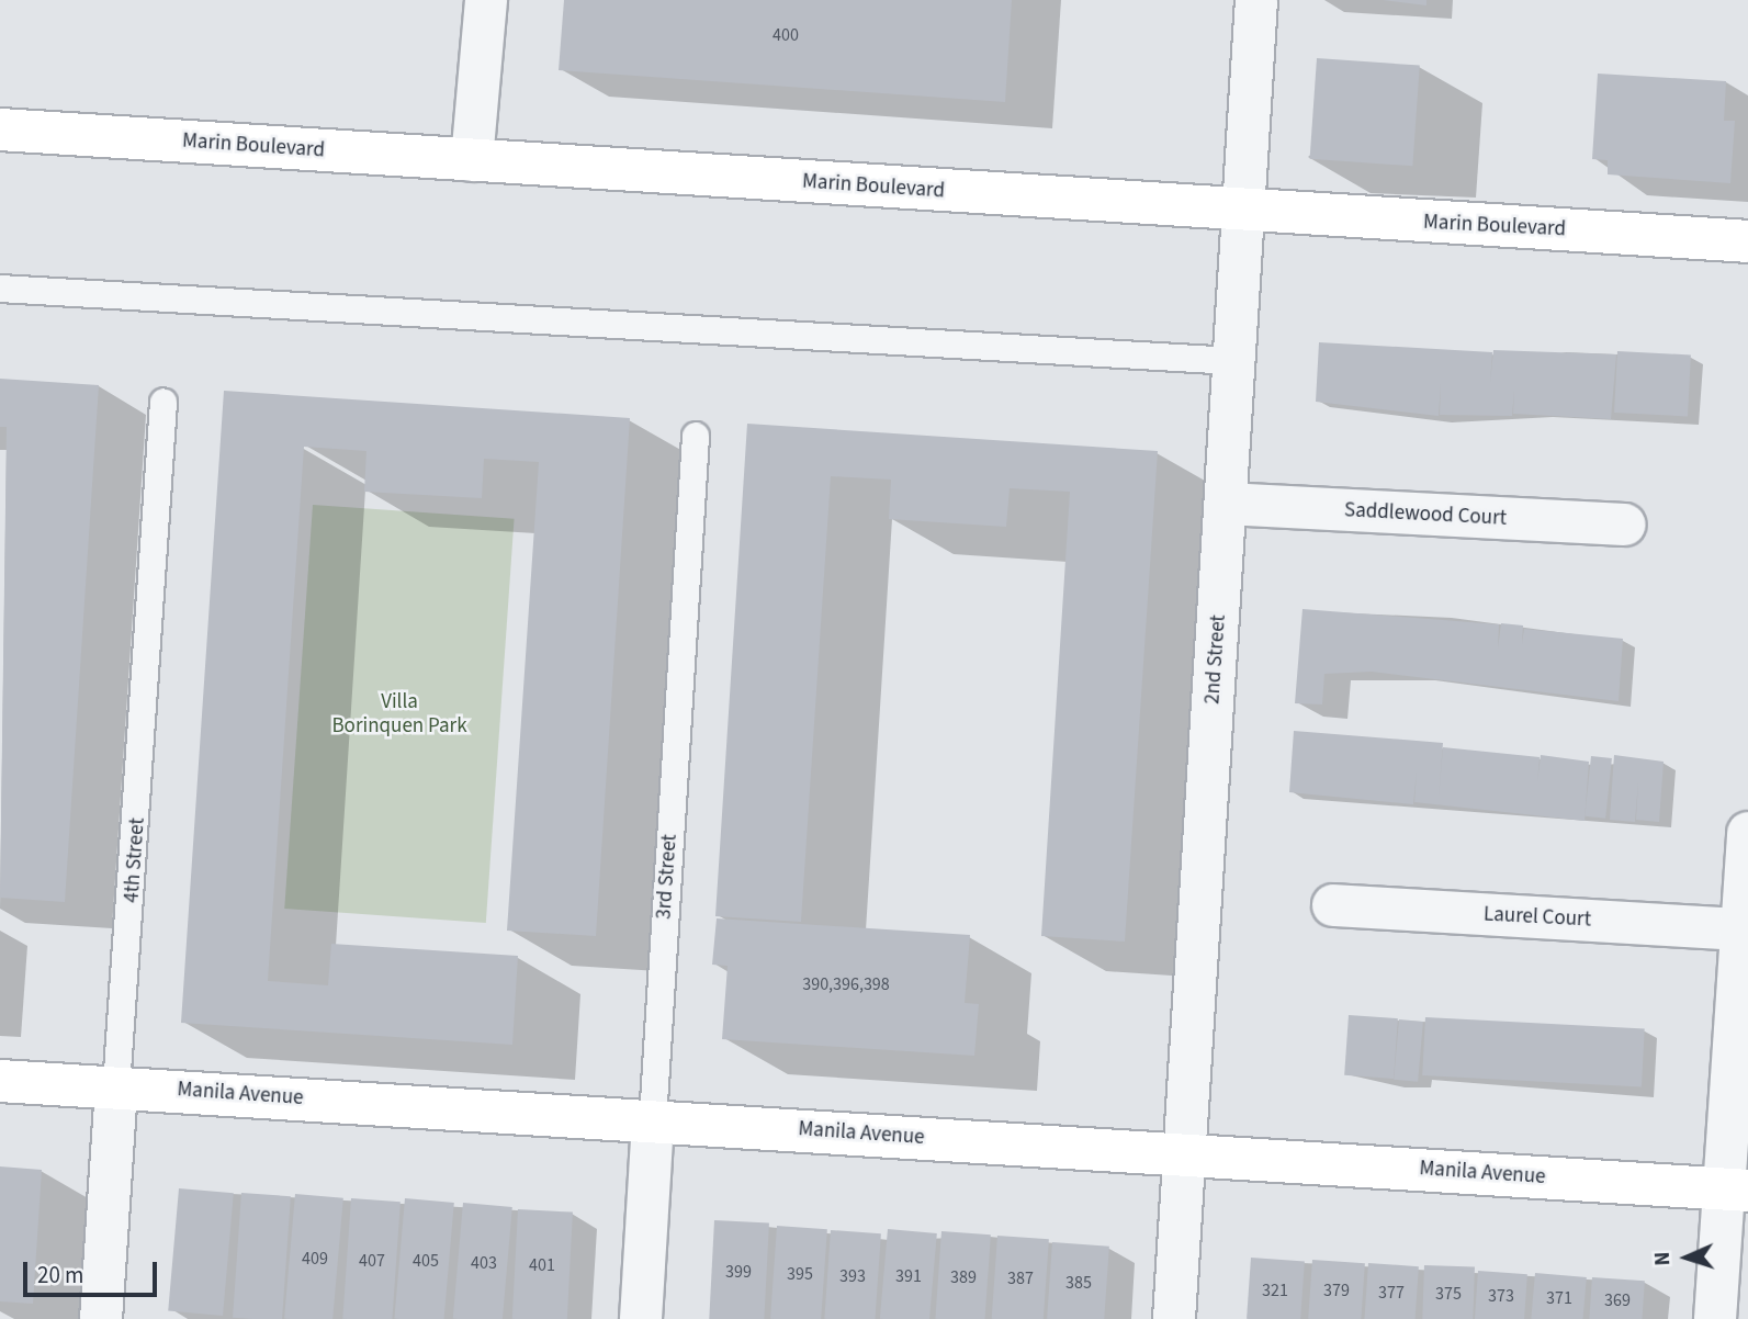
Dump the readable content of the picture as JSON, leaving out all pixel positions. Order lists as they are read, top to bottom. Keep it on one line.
{"streets":{"main road":["Marin Boulevard","Manila Avenue"],"street":["Saddlewood Court","2nd Street","4th Street","3rd Street","Laurel Court"]},"crossings":[["Marin Boulevard","2nd Street"],["Saddlewood Court","2nd Street"],["2nd Street","Manila Avenue"],["4th Street","Manila Avenue"],["3rd Street","Manila Avenue"]],"parks":["Villa Borinquen Park"],"house_numbers":["400","390,396,398","409","407","405","403","401","399","395","393","391","389","387","385","321","379","377","375","373","371","369"],"scale_bar":"20 m","north":"left"}
